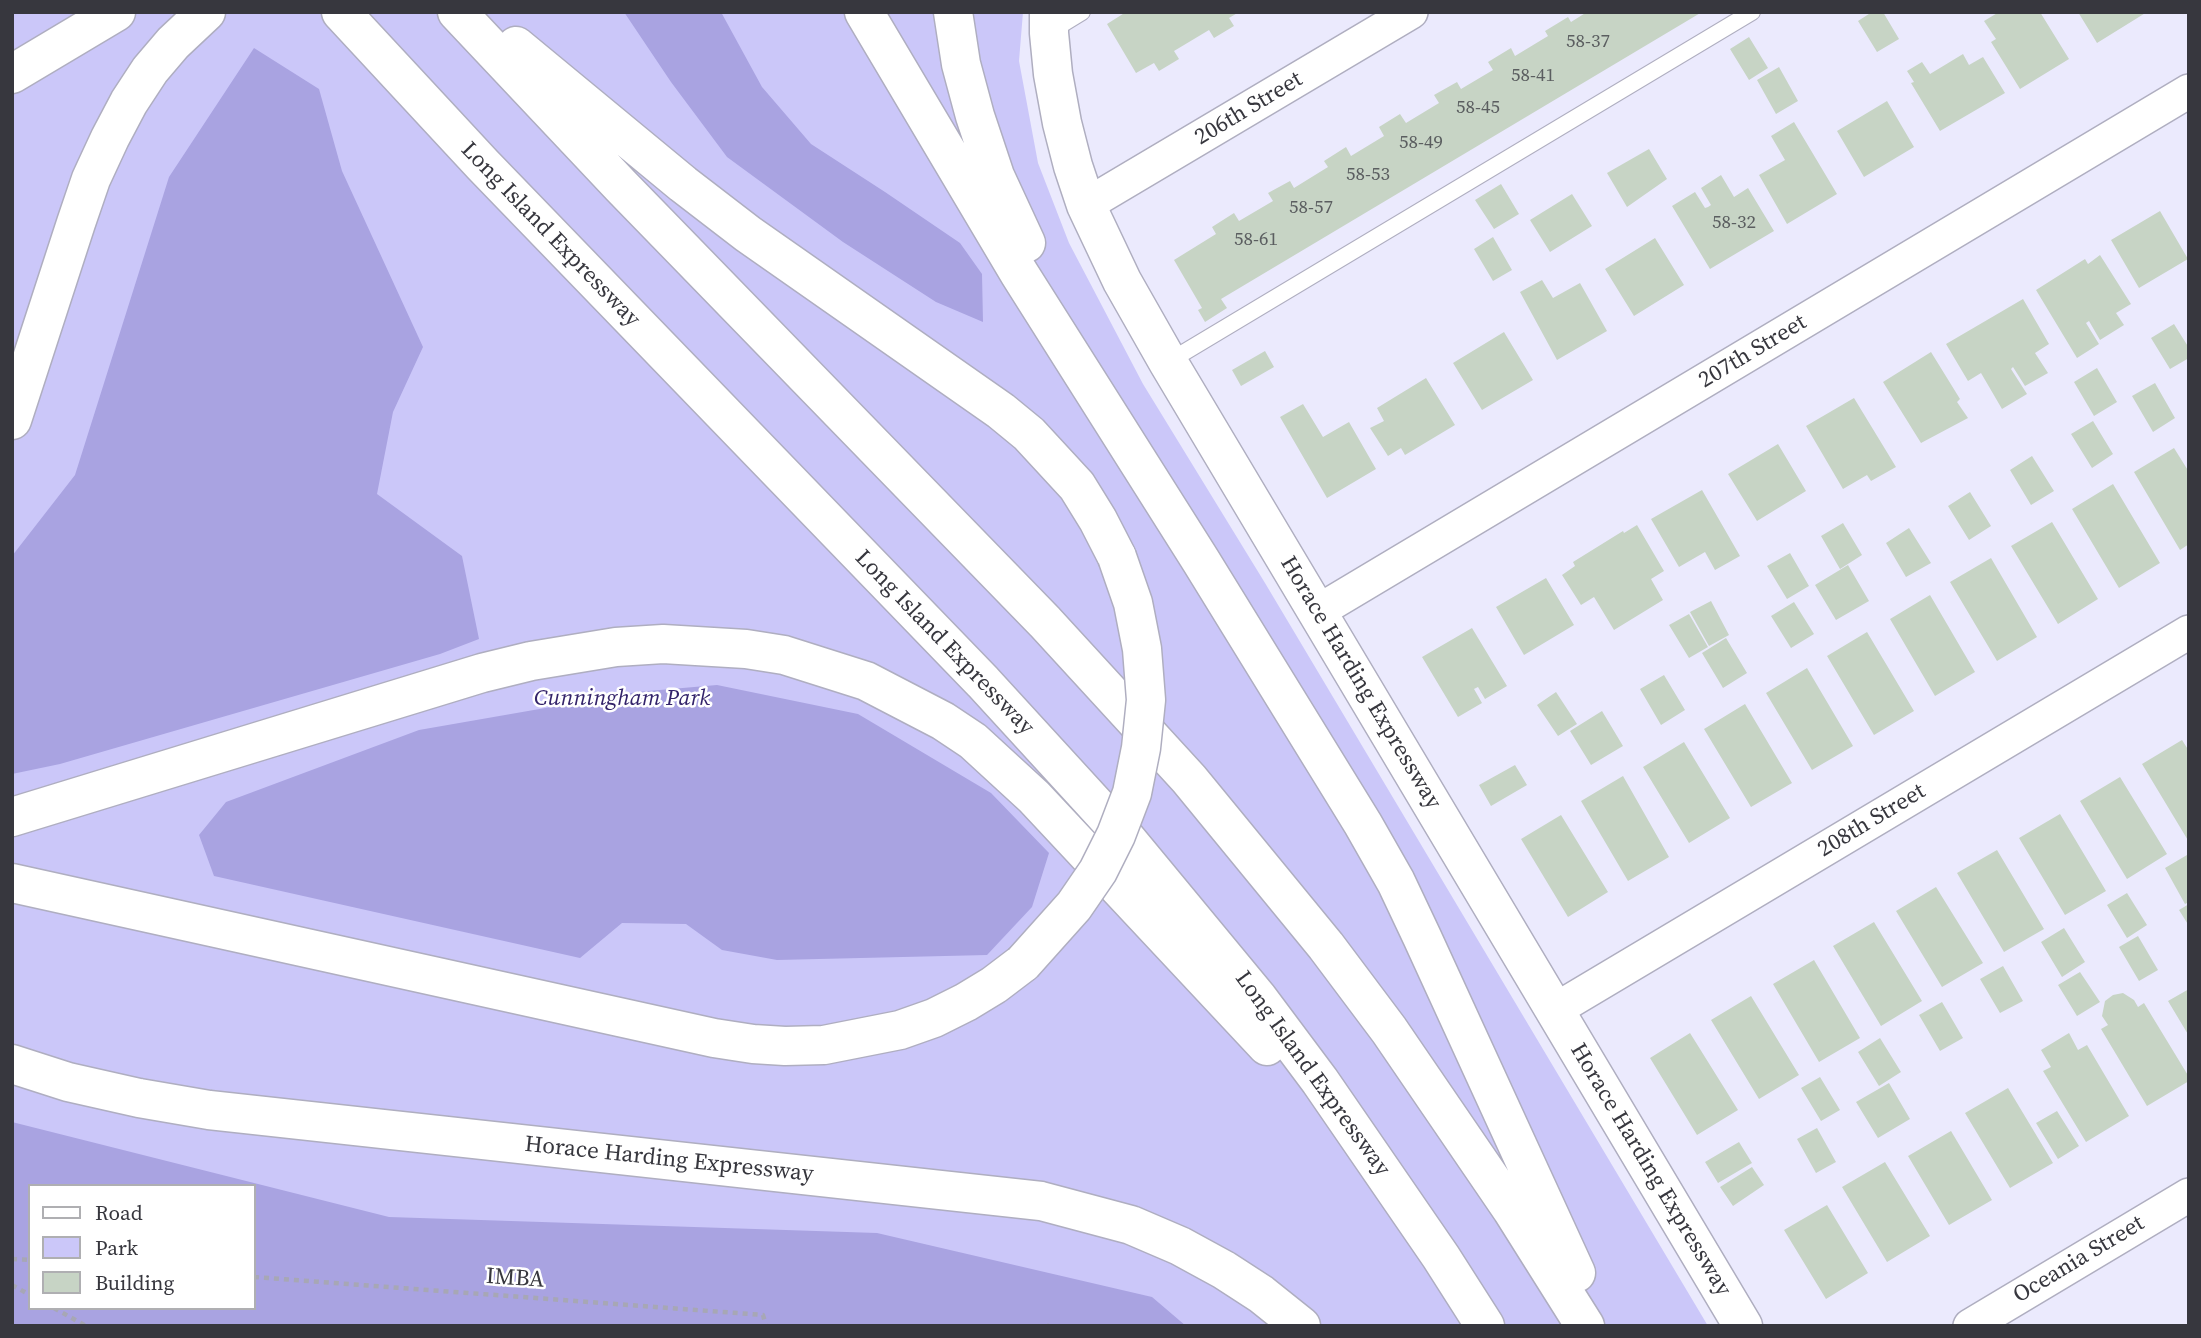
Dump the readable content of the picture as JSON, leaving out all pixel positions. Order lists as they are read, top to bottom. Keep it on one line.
{"streets":{"main road":["Long Island Expressway","Horace Harding Expressway"],"street":["206th Street","207th Street","208th Street","Oceania Street"],"path":["IMBA"]},"crossings":[["206th Street","Horace Harding Expressway"],["207th Street","Horace Harding Expressway"],["Horace Harding Expressway","208th Street"]],"parks":["Cunningham Park"],"house_numbers":["58-37","58-41","58-45","58-49","58-53","58-57","58-32","58-61"],"legend":["Road","Park","Building"]}
